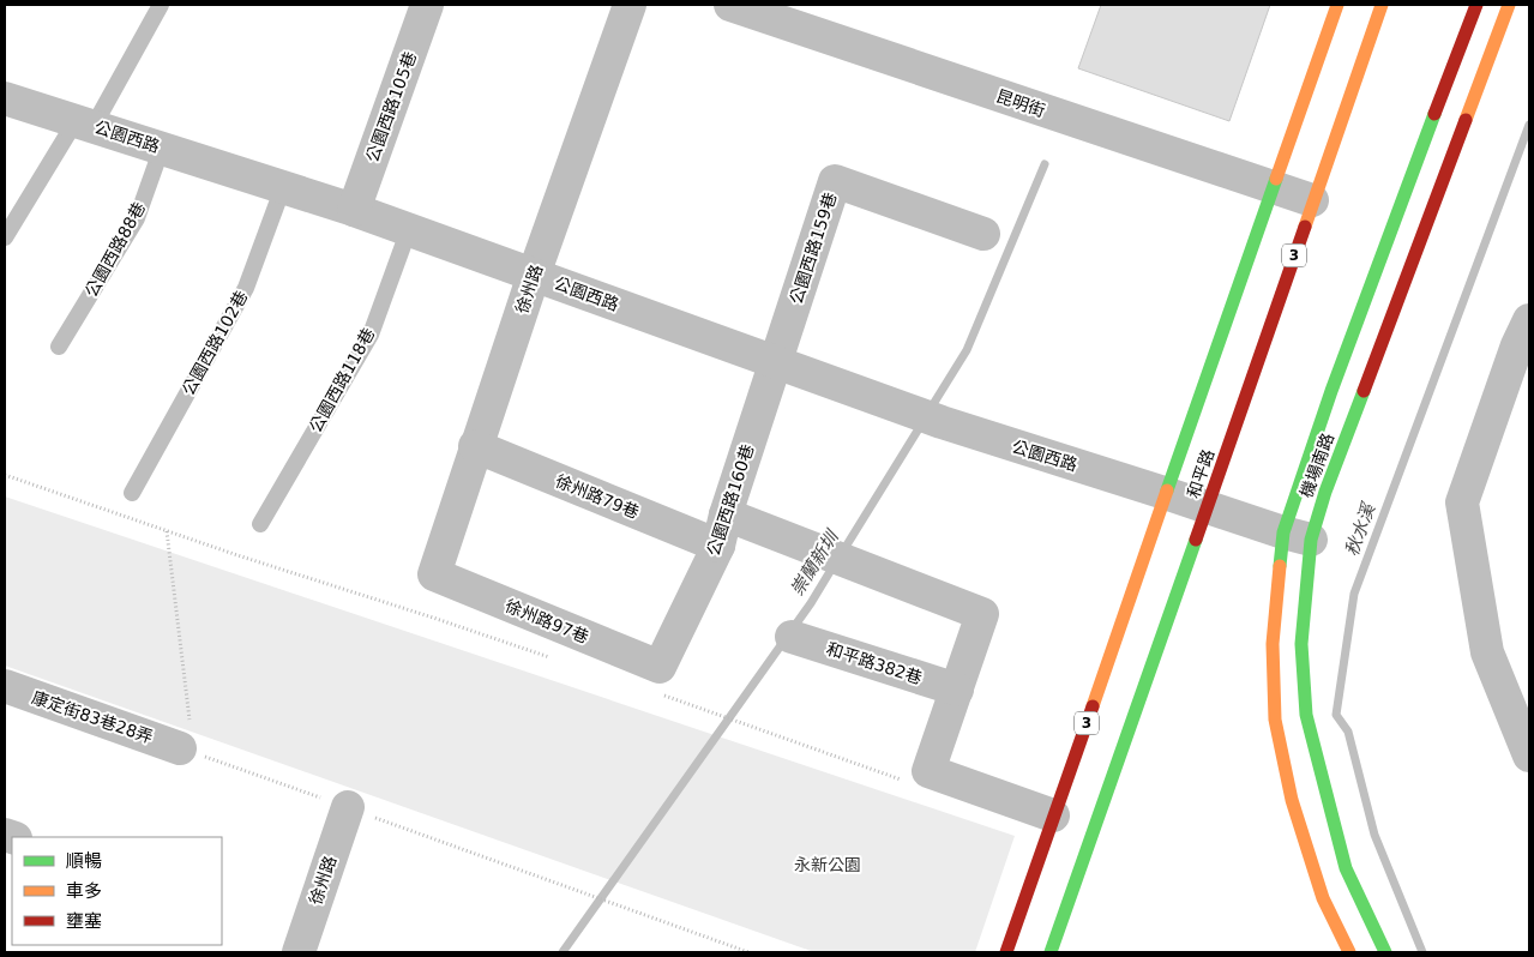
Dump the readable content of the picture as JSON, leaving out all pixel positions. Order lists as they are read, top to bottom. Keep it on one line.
{"streets":{"main road":["3","機場南路","和平路"],"street":["昆明街","公園西路105巷","公園西路","公園西路159巷","徐州路","徐州路79巷","公園西路160巷","徐州路97巷","和平路382巷","康定街83巷28弄"],"lane":["公園西路88巷","公園西路102巷","公園西路118巷"]},"crossings":[["昆明街","和平路"],["公園西路105巷","公園西路"],["公園西路","公園西路159巷"],["公園西路","公園西路88巷"],["公園西路","徐州路"],["公園西路","公園西路102巷"],["公園西路","公園西路118巷"],["公園西路","機場南路"],["公園西路","和平路"],["公園西路","公園西路160巷"],["公園西路159巷","公園西路160巷"],["徐州路","徐州路79巷"],["徐州路","徐州路97巷"],["徐州路79巷","公園西路160巷"],["公園西路160巷","徐州路97巷"]],"water":["秋水溪","崇蘭新圳"],"parks":["永新公園"],"legend":["順暢","車多","壅塞"]}
